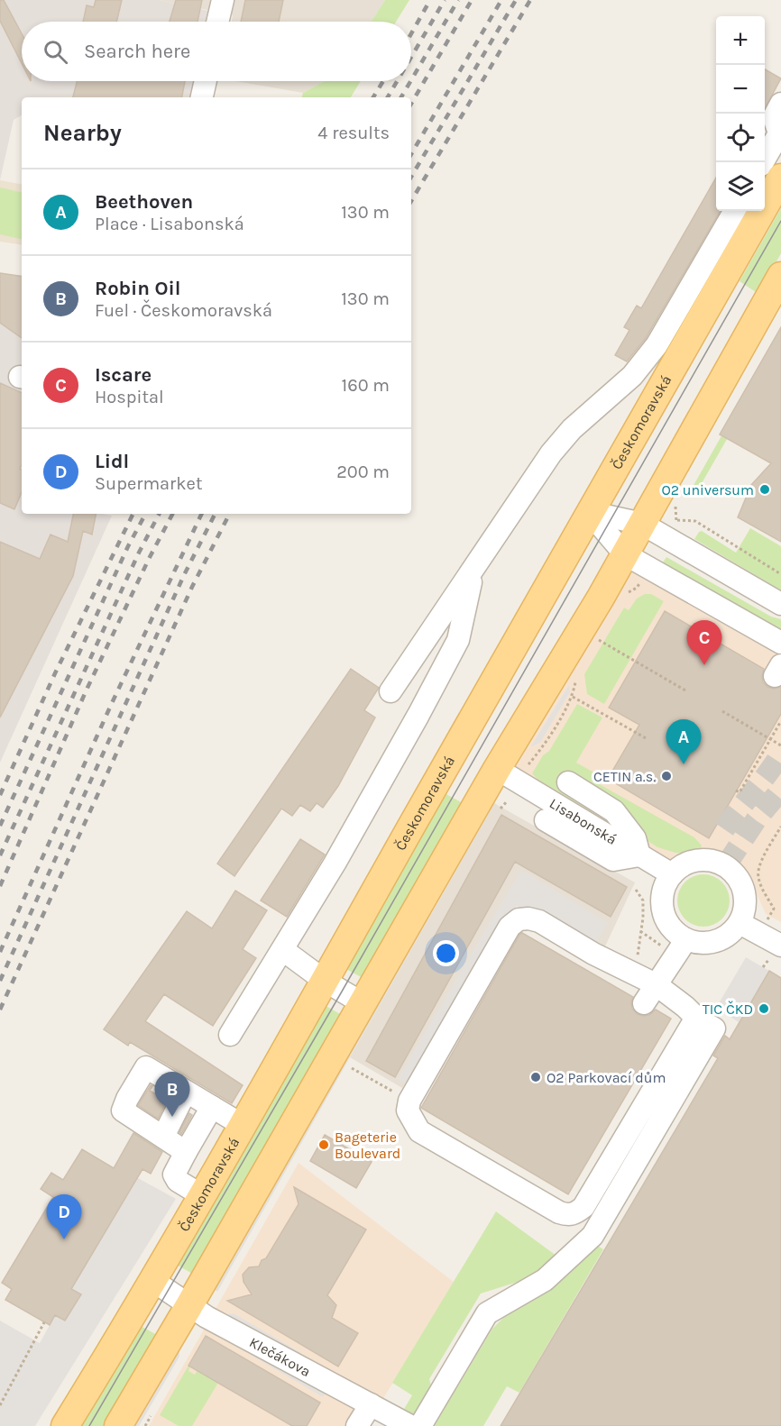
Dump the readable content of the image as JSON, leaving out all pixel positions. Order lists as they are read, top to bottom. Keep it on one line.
{"streets":{"main road":["Českomoravská"],"street":["Lisabonská","Klečákova"]},"crossings":[["Českomoravská","Klečákova"]],"places":["O2 universum","CETIN a.s.","TIC ČKD","O2 Parkovací dům","Bageterie Boulevard"],"page":{"map_buttons":["+","−"],"search":"Search here","heading":["Nearby","4 results"],"list":[{"mark":"A","name":"Beethoven","note":"Place · Lisabonská","value":"130 m"},{"mark":"B","name":"Robin Oil","note":"Fuel · Českomoravská","value":"130 m"},{"mark":"C","name":"Iscare","note":"Hospital","value":"160 m"},{"mark":"D","name":"Lidl","note":"Supermarket","value":"200 m"}],"pins":["C","A","B","D"]}}
